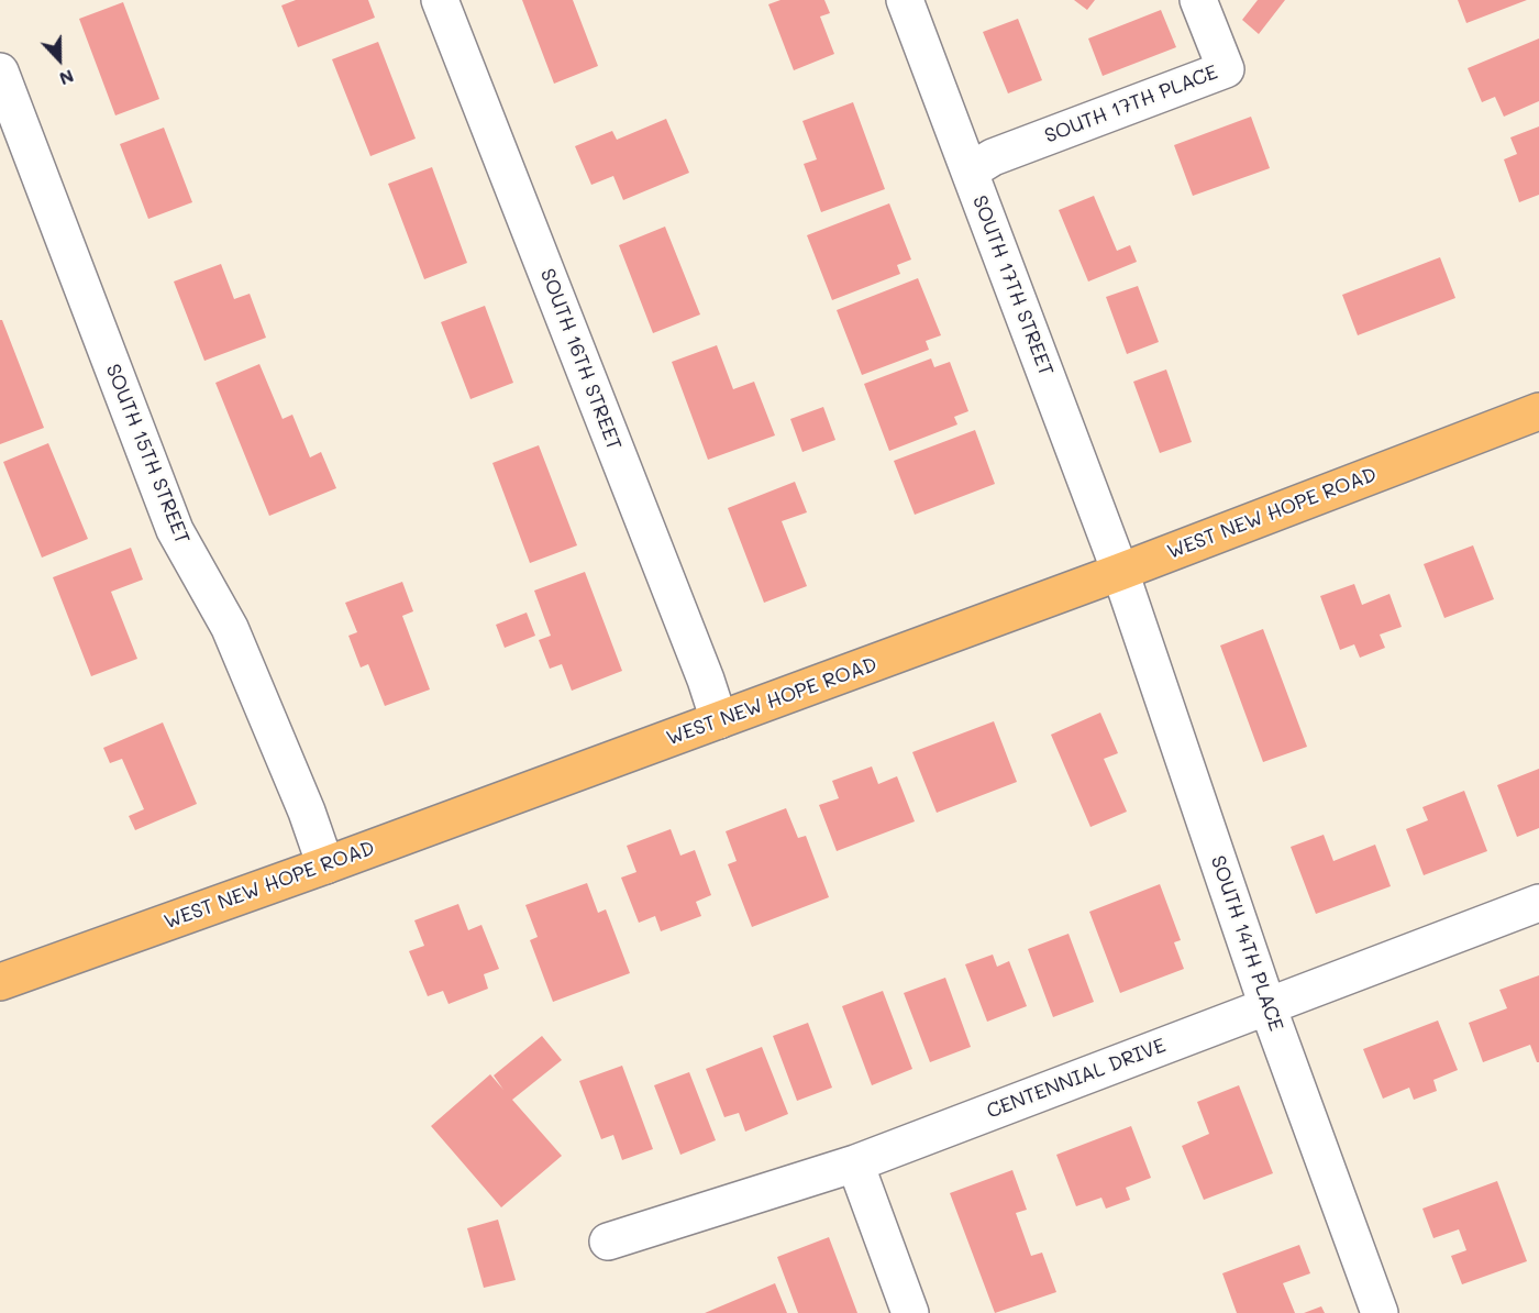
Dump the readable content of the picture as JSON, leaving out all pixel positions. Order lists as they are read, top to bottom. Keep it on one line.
{"streets":{"main road":["WEST NEW HOPE ROAD"],"street":["SOUTH 17TH PLACE","SOUTH 17TH STREET","SOUTH 16TH STREET","SOUTH 15TH STREET","SOUTH 14TH PLACE","CENTENNIAL DRIVE"]},"crossings":[["SOUTH 17TH PLACE","SOUTH 17TH STREET"],["SOUTH 17TH STREET","WEST NEW HOPE ROAD"],["SOUTH 17TH STREET","SOUTH 14TH PLACE"],["SOUTH 16TH STREET","WEST NEW HOPE ROAD"],["SOUTH 15TH STREET","WEST NEW HOPE ROAD"],["WEST NEW HOPE ROAD","SOUTH 14TH PLACE"],["SOUTH 14TH PLACE","CENTENNIAL DRIVE"]],"north":"bottom"}
